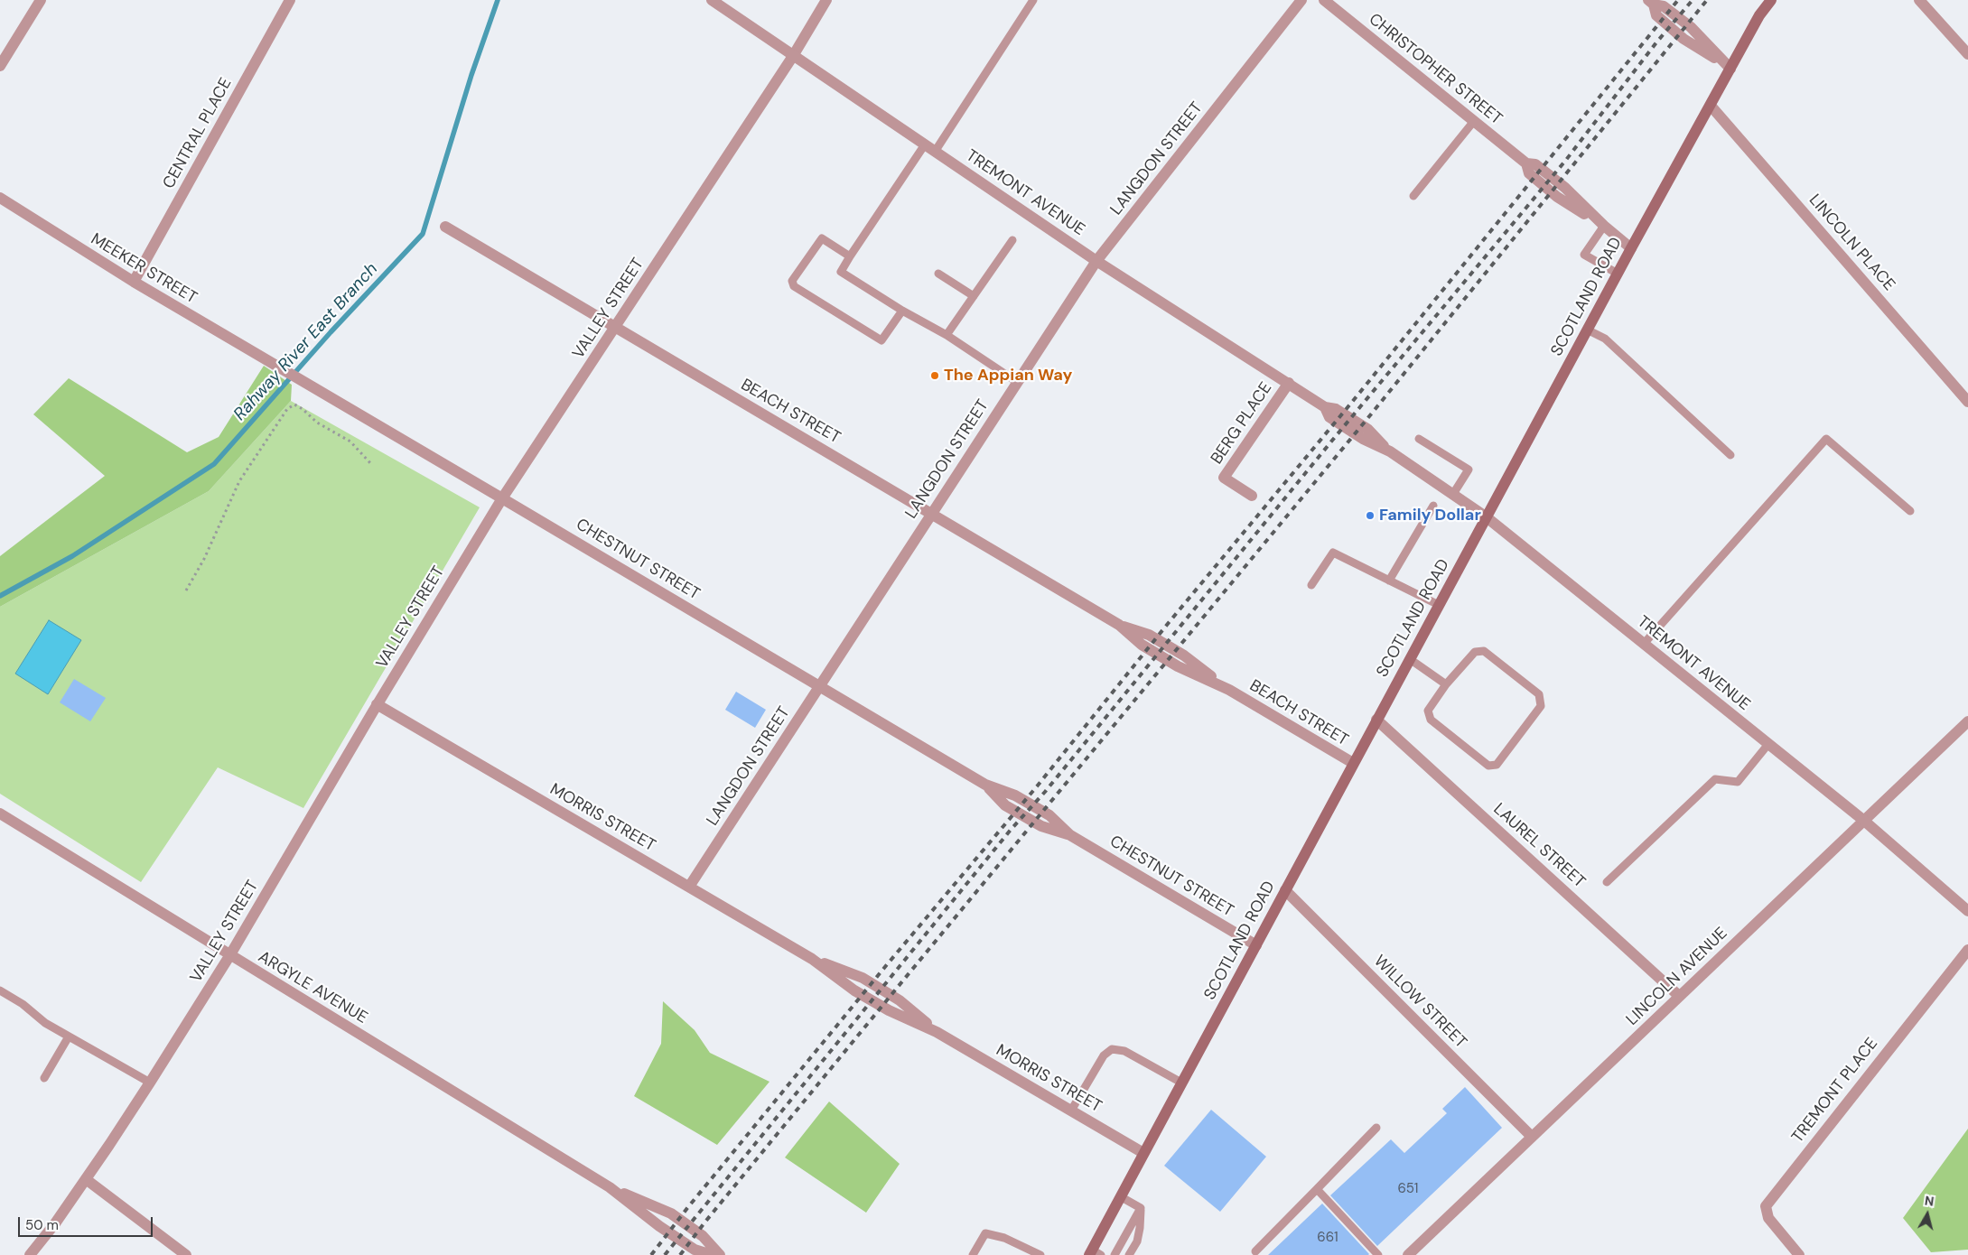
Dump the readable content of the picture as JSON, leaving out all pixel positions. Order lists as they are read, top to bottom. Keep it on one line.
{"streets":{"main road":["SCOTLAND ROAD"],"street":["CHRISTOPHER STREET","CENTRAL PLACE","LANGDON STREET","TREMONT AVENUE","LINCOLN PLACE","MEEKER STREET","VALLEY STREET","BEACH STREET","BERG PLACE","CHESTNUT STREET","MORRIS STREET","LAUREL STREET","LINCOLN AVENUE","ARGYLE AVENUE","WILLOW STREET","TREMONT PLACE"]},"crossings":[["CHRISTOPHER STREET","SCOTLAND ROAD"],["CENTRAL PLACE","MEEKER STREET"],["LANGDON STREET","TREMONT AVENUE"],["LANGDON STREET","BEACH STREET"],["LANGDON STREET","CHESTNUT STREET"],["LANGDON STREET","MORRIS STREET"],["TREMONT AVENUE","SCOTLAND ROAD"],["TREMONT AVENUE","VALLEY STREET"],["TREMONT AVENUE","BERG PLACE"],["TREMONT AVENUE","LINCOLN AVENUE"],["LINCOLN PLACE","SCOTLAND ROAD"],["MEEKER STREET","CHESTNUT STREET"],["SCOTLAND ROAD","BEACH STREET"],["SCOTLAND ROAD","CHESTNUT STREET"],["SCOTLAND ROAD","MORRIS STREET"],["SCOTLAND ROAD","LAUREL STREET"],["SCOTLAND ROAD","WILLOW STREET"],["VALLEY STREET","BEACH STREET"],["VALLEY STREET","CHESTNUT STREET"],["VALLEY STREET","MORRIS STREET"],["VALLEY STREET","ARGYLE AVENUE"],["LAUREL STREET","LINCOLN AVENUE"],["LINCOLN AVENUE","WILLOW STREET"]],"water":["Rahway River East Branch"],"places":["The Appian Way","Family Dollar"],"house_numbers":["651","661"],"scale_bar":"50 m","north":"top"}
